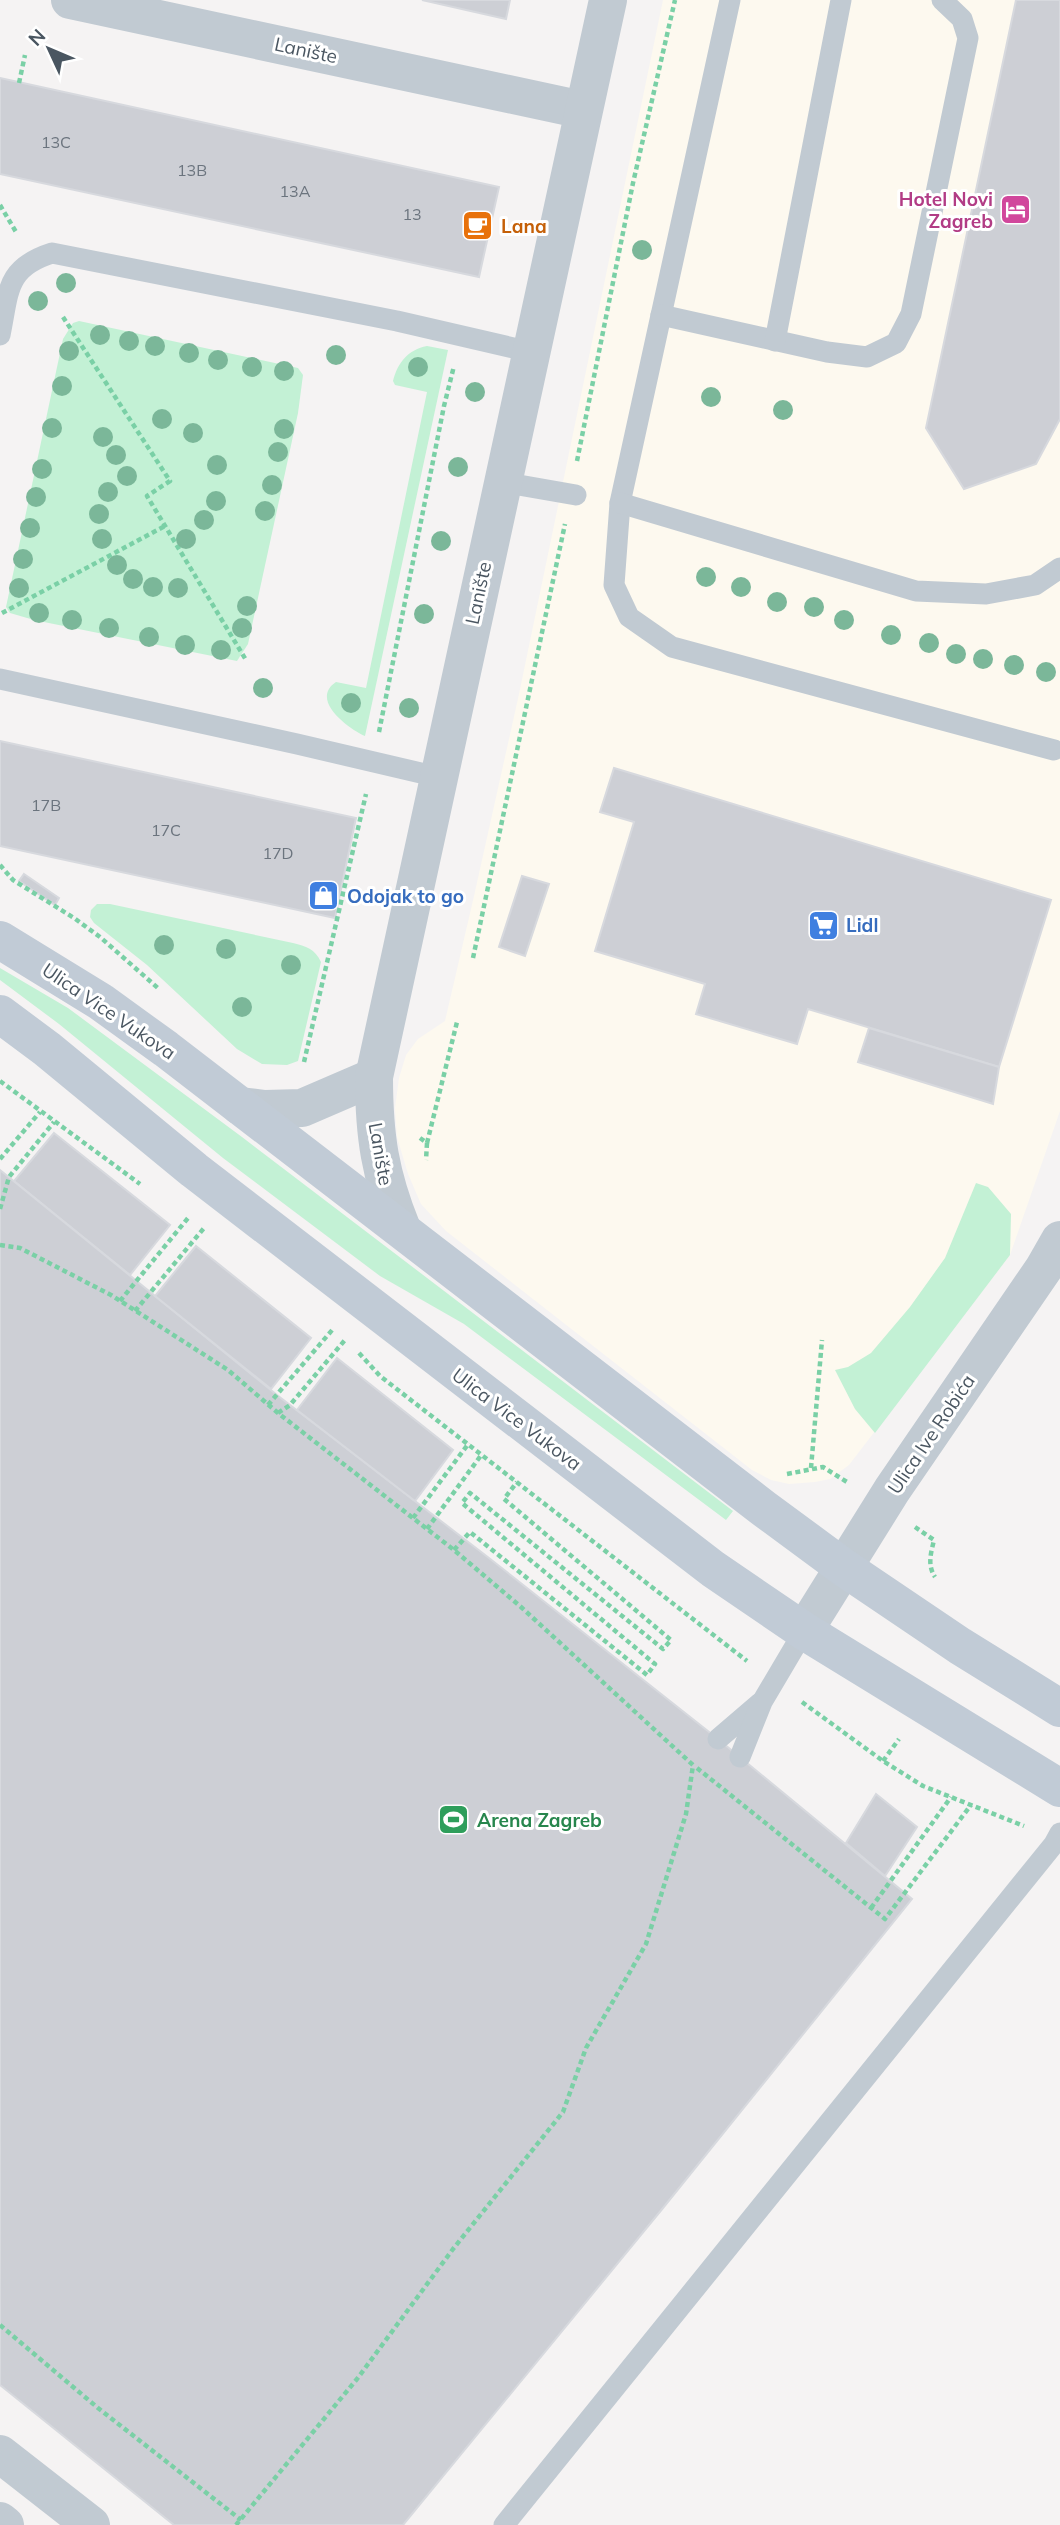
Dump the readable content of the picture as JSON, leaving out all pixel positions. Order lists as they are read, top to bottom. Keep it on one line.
{"streets":{"street":["Lanište","Ulica Vice Vukova","Ulica Ive Robića"]},"crossings":[["Lanište","Ulica Vice Vukova"],["Ulica Vice Vukova","Ulica Ive Robića"]],"places":{"hotel":["Hotel Novi Zagreb"],"cafe":["Lana"],"shop":["Odojak to go"],"supermarket":["Lidl"],"sports":["Arena Zagreb"]},"house_numbers":["13C","13B","13A","13","17B","17C","17D"],"north":"top left"}
